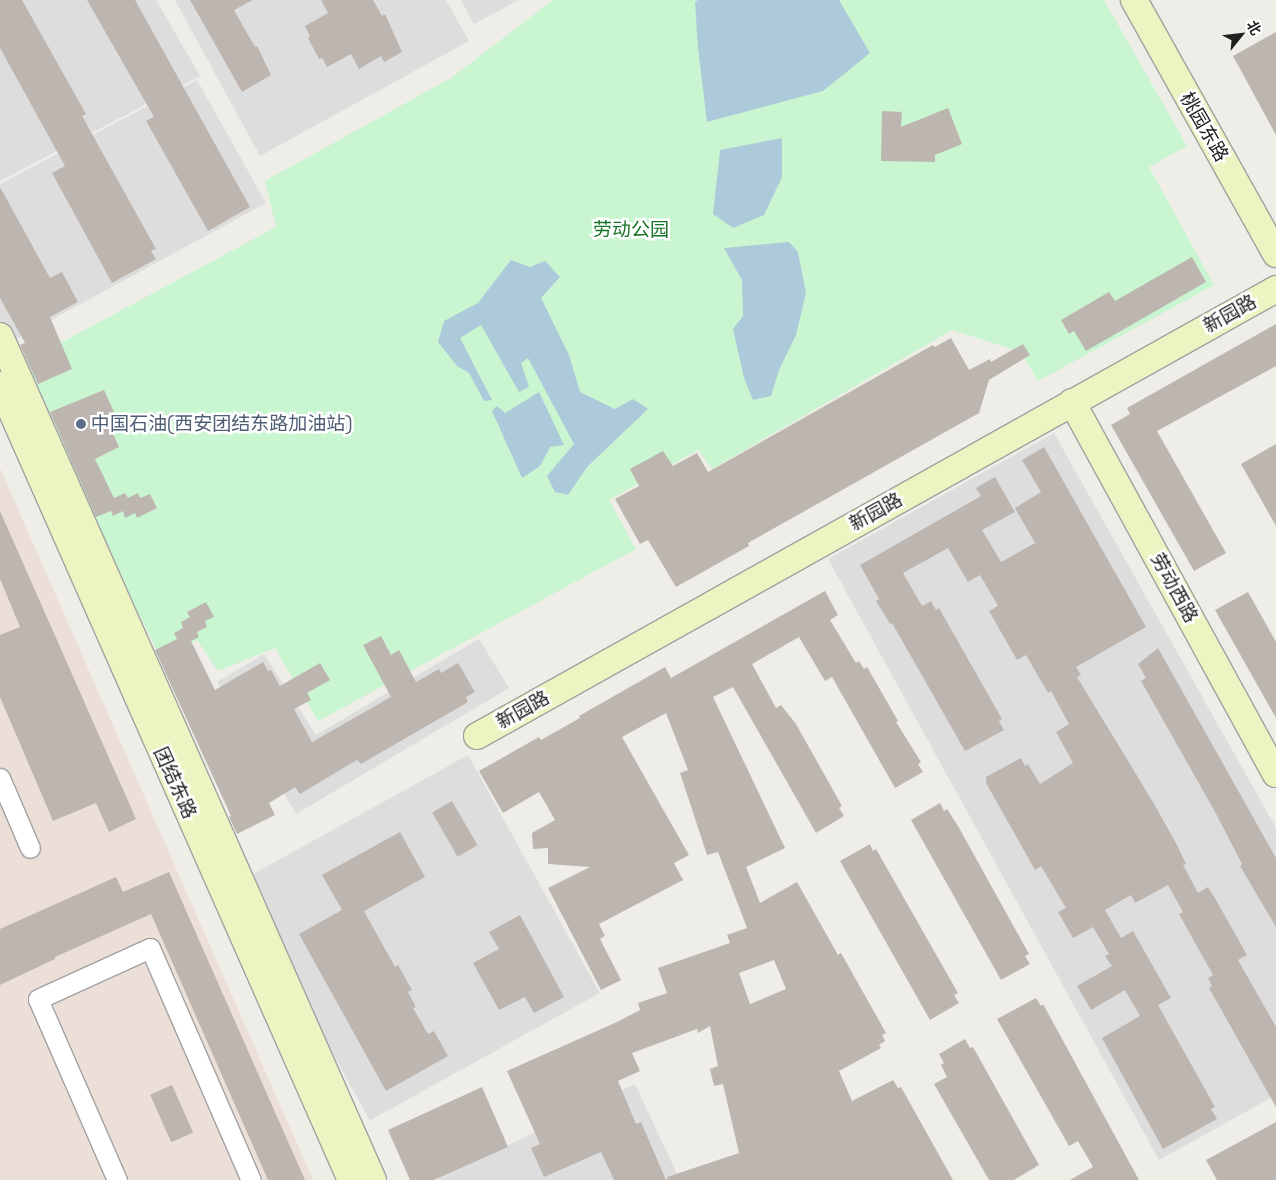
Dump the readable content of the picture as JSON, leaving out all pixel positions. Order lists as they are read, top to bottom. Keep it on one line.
{"streets":{"street":["桃园东路","新园路","劳动西路","团结东路"]},"crossings":[["新园路","劳动西路"]],"parks":["劳动公园"],"places":["中国石油(西安团结东路加油站)"],"north":"top right"}
